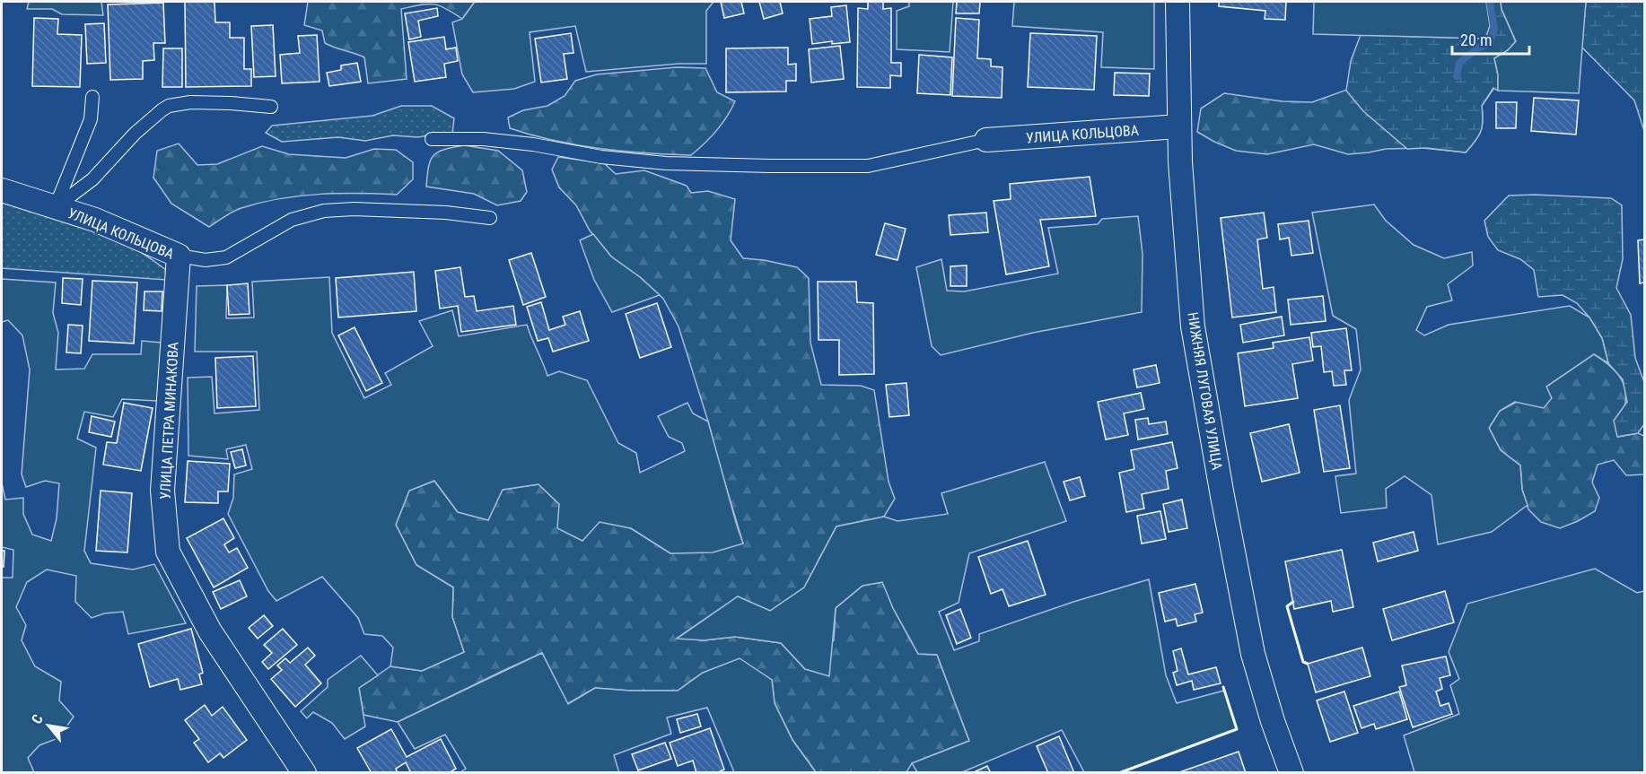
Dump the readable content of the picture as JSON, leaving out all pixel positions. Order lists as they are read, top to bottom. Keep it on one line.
{"streets":{"street":["УЛИЦА КОЛЬЦОВА","НИЖНЯЯ ЛУГОВАЯ УЛИЦА","УЛИЦА ПЕТРА МИНАКОВА"]},"crossings":[["УЛИЦА КОЛЬЦОВА","НИЖНЯЯ ЛУГОВАЯ УЛИЦА"],["УЛИЦА КОЛЬЦОВА","УЛИЦА ПЕТРА МИНАКОВА"]],"scale_bar":"20 m","north":"top left"}
